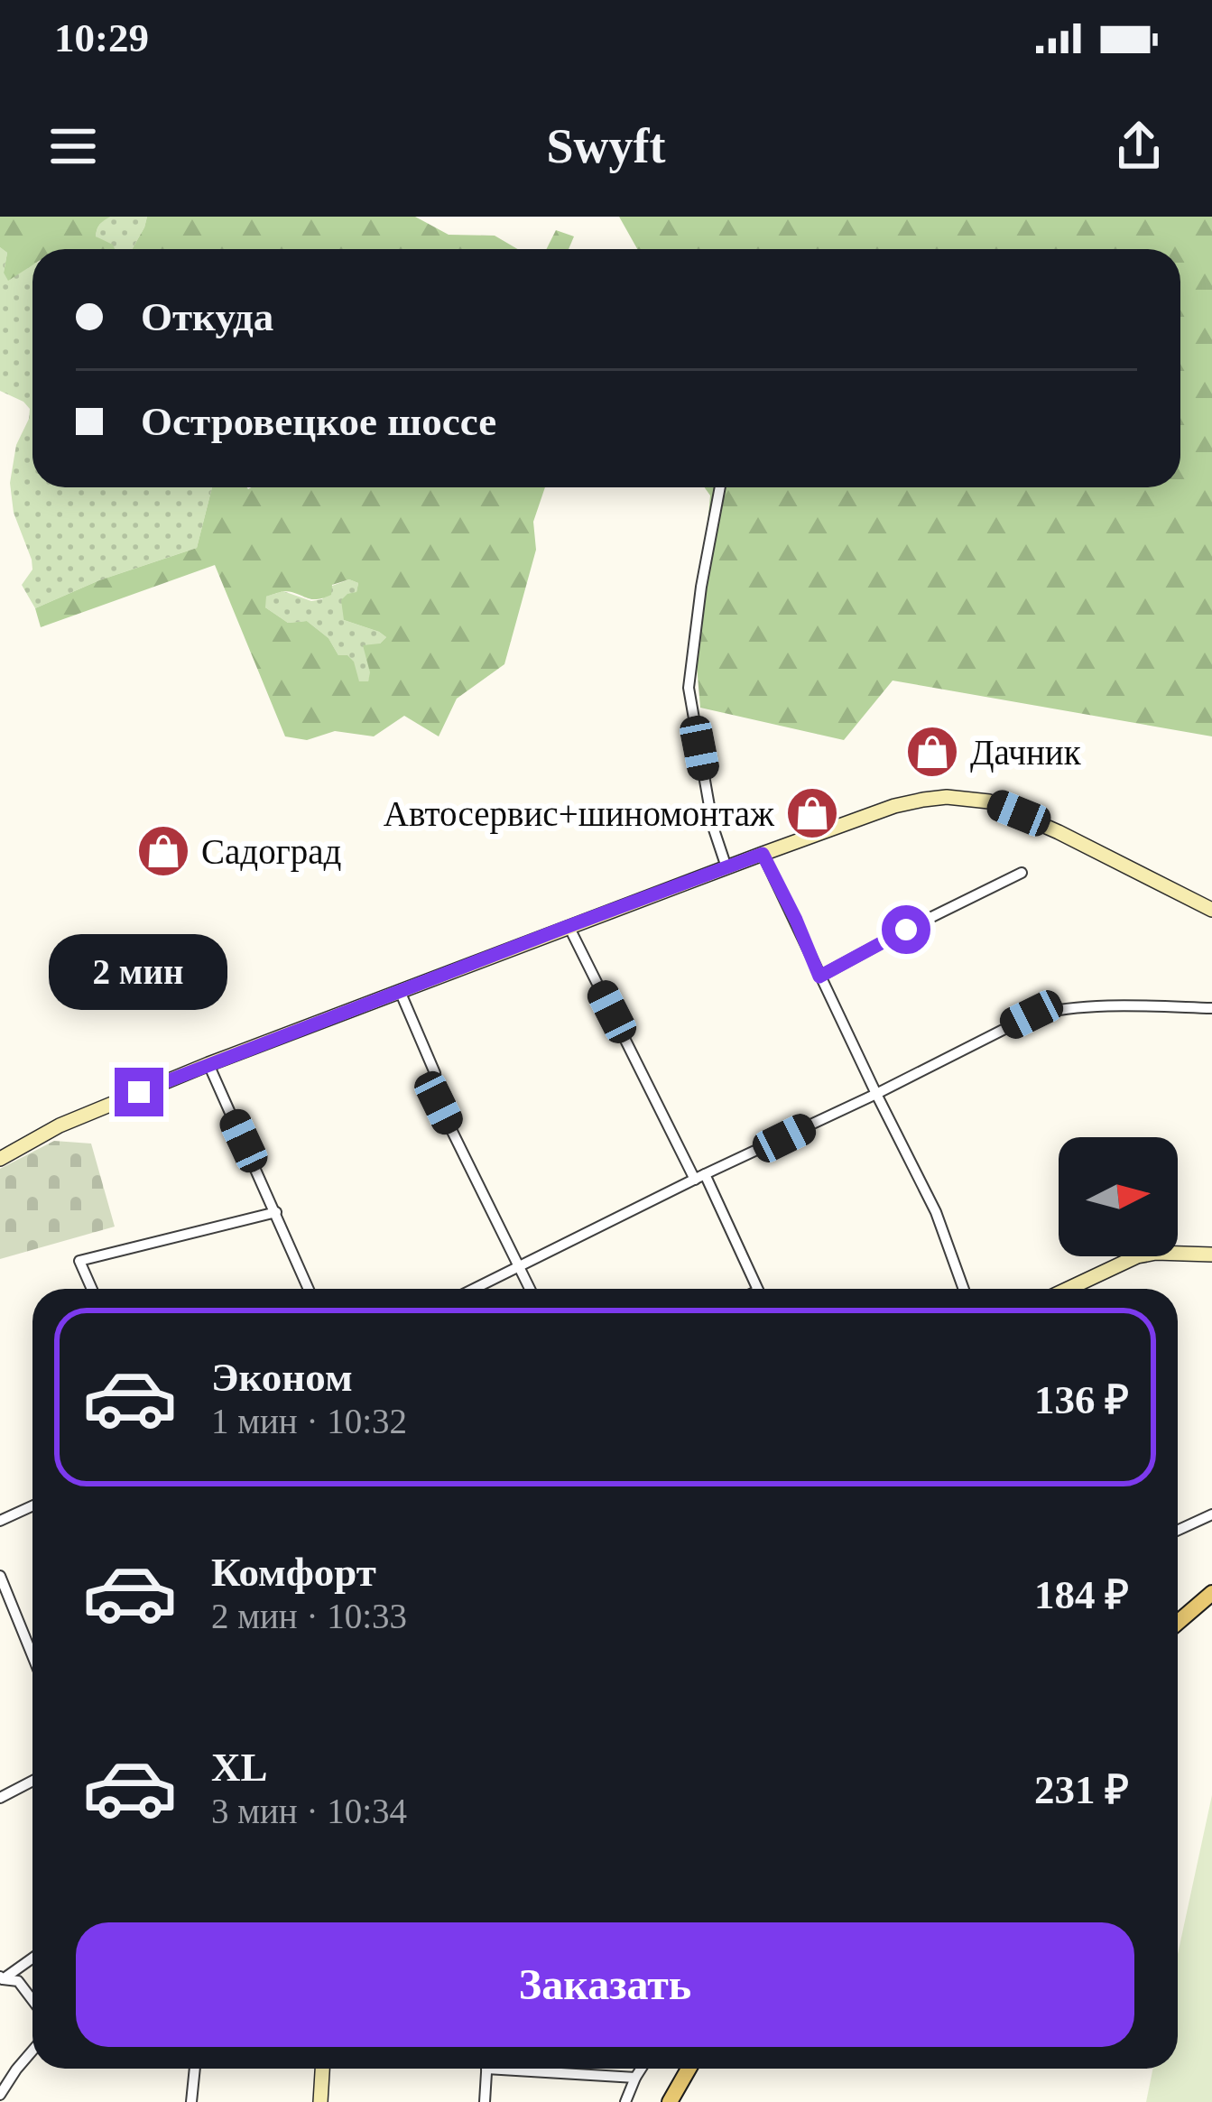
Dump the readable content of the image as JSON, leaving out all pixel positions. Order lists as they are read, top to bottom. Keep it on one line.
{"places":{"shop":["Дачник","Автосервис+шиномонтаж","Садоград"]},"north":"right","page":{"status":"10:29","header":"Swyft","banner":["Откуда","Островецкое шоссе"],"bubble":"2 мин","list":[{"name":"Эконом","note":"1 мин · 10:32","value":"136 ₽"},{"name":"Комфорт","note":"2 мин · 10:33","value":"184 ₽"},{"name":"XL","note":"3 мин · 10:34","value":"231 ₽"}],"buttons":"Заказать"}}
